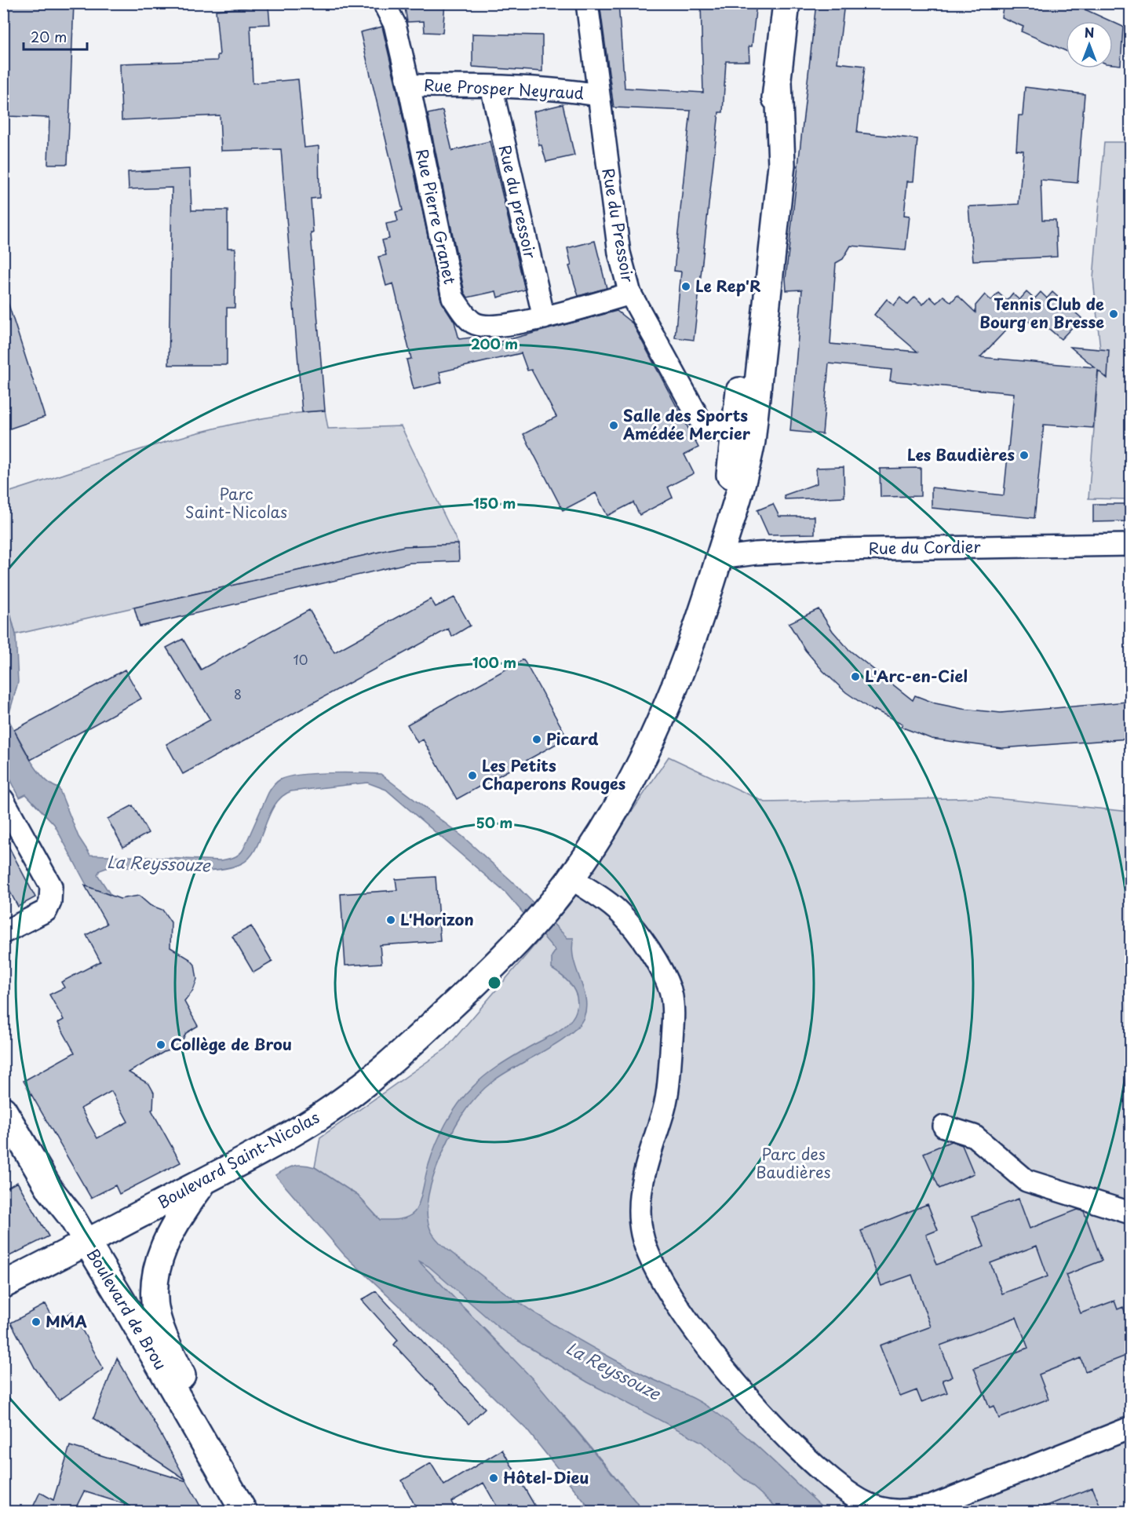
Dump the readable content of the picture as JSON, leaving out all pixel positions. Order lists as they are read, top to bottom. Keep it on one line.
{"streets":{"main road":["Boulevard Saint-Nicolas","Boulevard de Brou"],"street":["Rue Prosper Neyraud","Rue du pressoir","Rue Pierre Granet","Rue du Pressoir","Rue du Cordier"]},"crossings":[["Rue Prosper Neyraud","Rue du pressoir"],["Rue Prosper Neyraud","Rue Pierre Granet"],["Rue Prosper Neyraud","Rue du Pressoir"],["Rue du pressoir","Rue Pierre Granet"],["Rue Pierre Granet","Rue du Pressoir"],["Rue du Pressoir","Boulevard Saint-Nicolas"],["Rue du Cordier","Boulevard Saint-Nicolas"],["Boulevard Saint-Nicolas","Boulevard de Brou"]],"water":["La Reyssouze"],"parks":["Parc Saint-Nicolas","Parc des Baudières"],"places":["Le Rep'R","Tennis Club de Bourg en Bresse","Salle des Sports Amédée Mercier","Les Baudières","L'Arc-en-Ciel","Picard","Les Petits Chaperons Rouges","L'Horizon","Collège de Brou","MMA","Hôtel-Dieu"],"house_numbers":["10","8"],"scale_bar":"20 m","north":"top","rings":["200 m","150 m","100 m","50 m"]}
